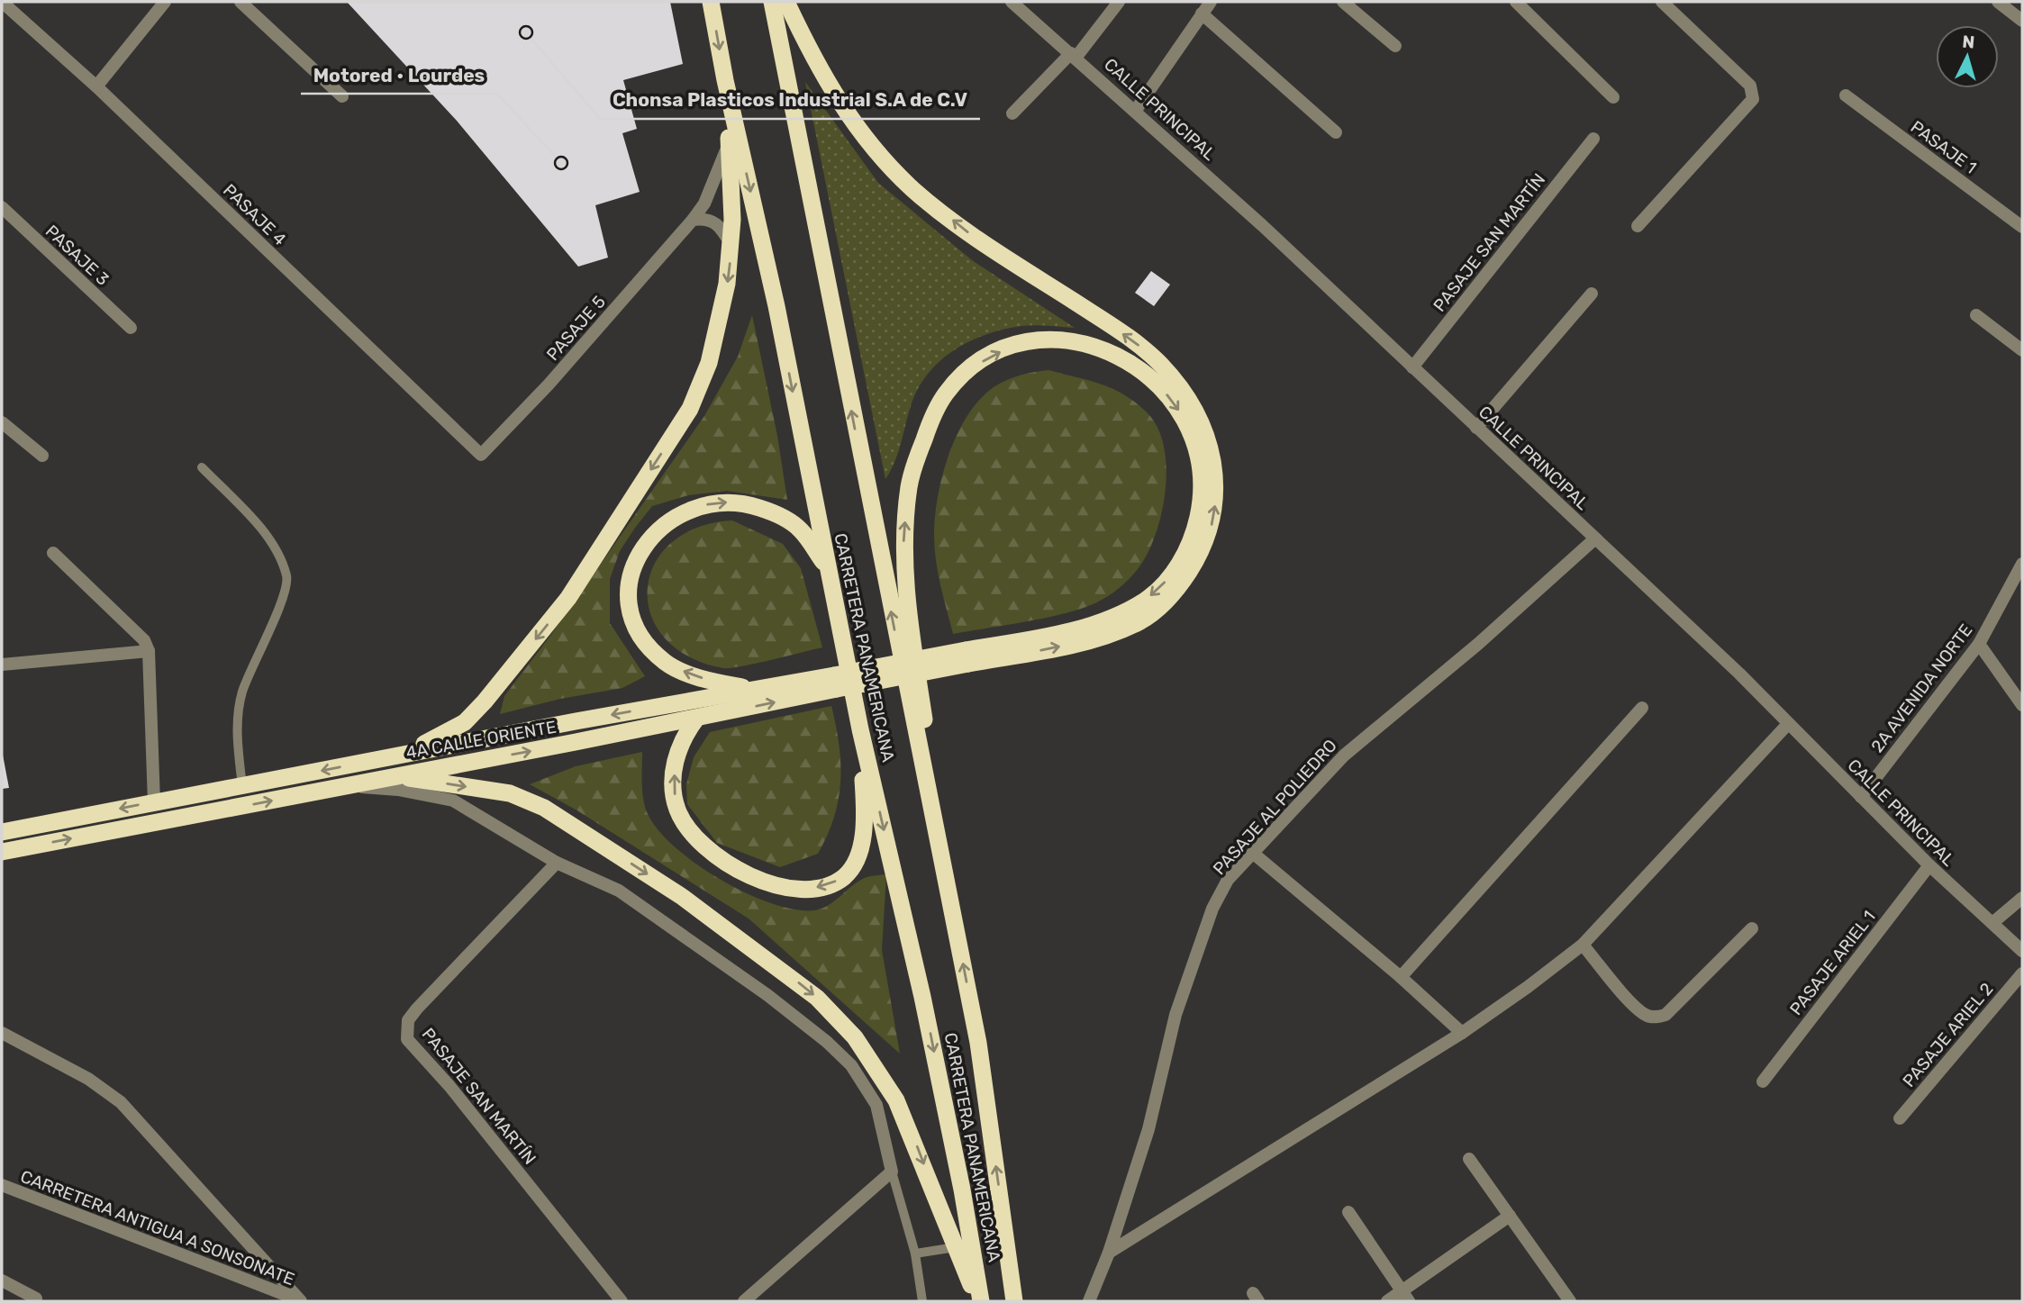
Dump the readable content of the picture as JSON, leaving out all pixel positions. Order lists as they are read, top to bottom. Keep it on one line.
{"streets":{"highway":["CARRETERA PANAMERICANA","4A CALLE ORIENTE"],"street":["CALLE PRINCIPAL","PASAJE 1","PASAJE 4","PASAJE SAN MARTÍN","PASAJE 3","PASAJE 5","2A AVENIDA NORTE","PASAJE AL POLIEDRO","PASAJE ARIEL 1","PASAJE ARIEL 2","CARRETERA ANTIGUA A SONSONATE"]},"crossings":[["CALLE PRINCIPAL","PASAJE SAN MARTÍN"],["CALLE PRINCIPAL","2A AVENIDA NORTE"],["CALLE PRINCIPAL","PASAJE AL POLIEDRO"],["CALLE PRINCIPAL","PASAJE ARIEL 1"],["PASAJE 4","PASAJE 5"]],"places":["Chonsa Plasticos Industrial S.A de C.V","Motored • Lourdes"],"north":"top"}
